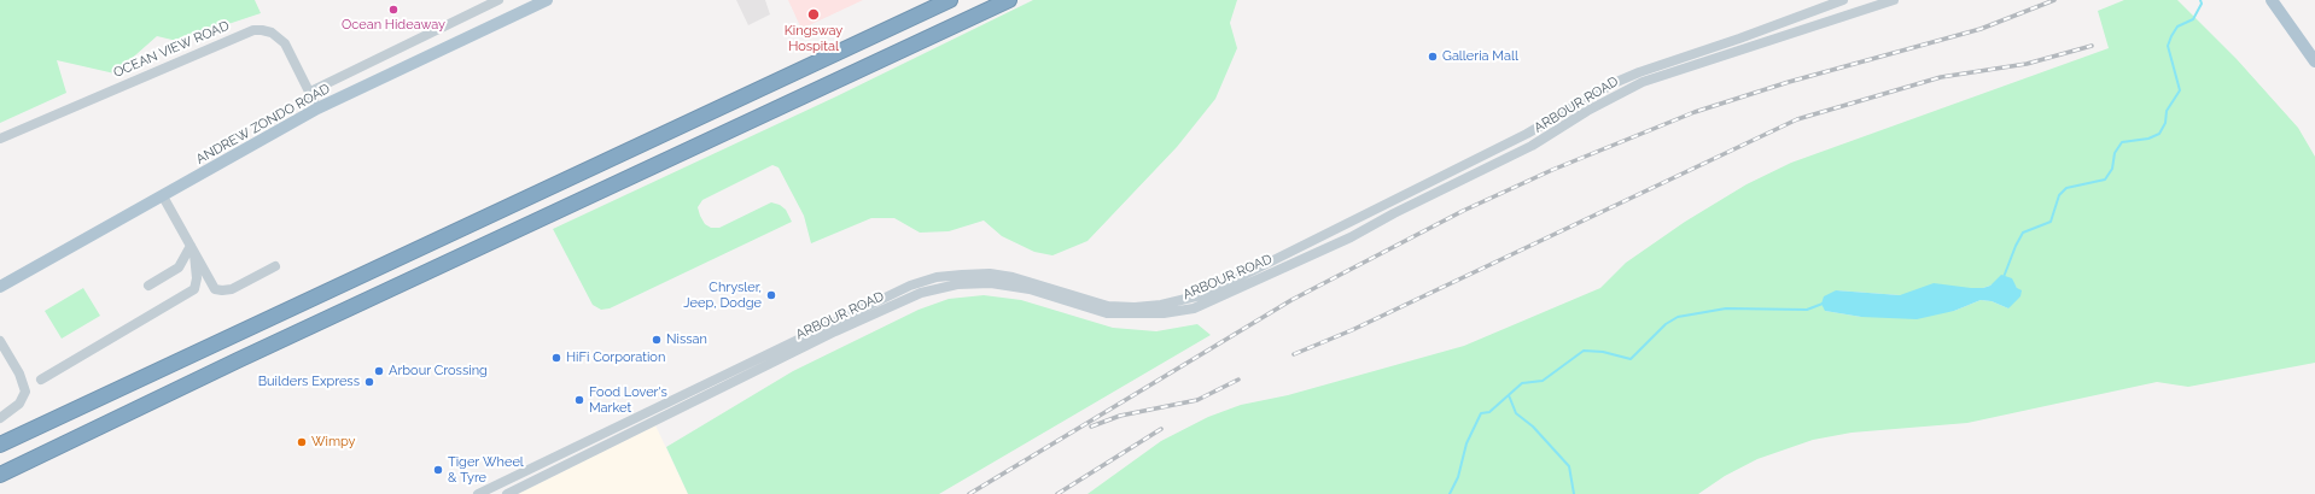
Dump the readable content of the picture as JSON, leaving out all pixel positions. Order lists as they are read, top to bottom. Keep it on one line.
{"streets":{"main road":["ANDREW ZONDO ROAD"],"street":["OCEAN VIEW ROAD","ARBOUR ROAD"]},"crossings":[["OCEAN VIEW ROAD","ANDREW ZONDO ROAD"]],"places":["Ocean Hideaway","Kingsway Hospital","Galleria Mall","Chrysler, Jeep, Dodge","Nissan","HiFi Corporation","Arbour Crossing","Builders Express","Food Lover's Market","Wimpy","Tiger Wheel & Tyre"]}
